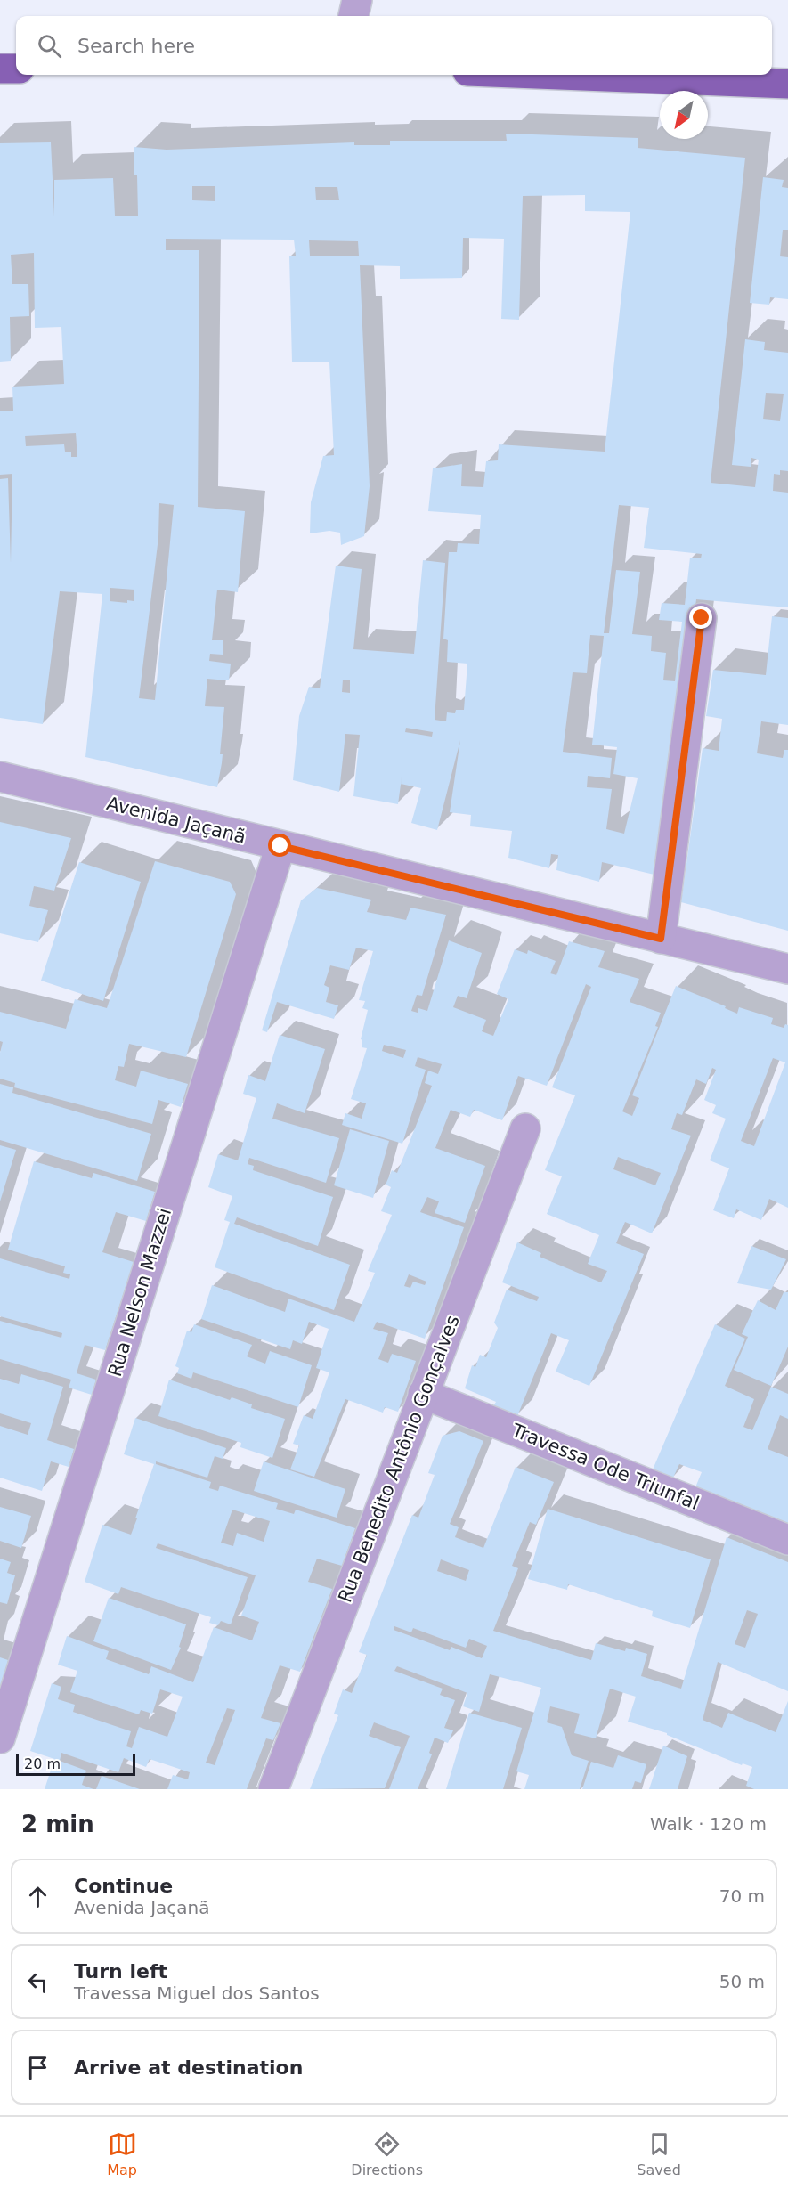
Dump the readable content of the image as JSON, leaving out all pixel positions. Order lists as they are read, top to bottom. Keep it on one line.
{"streets":{"street":["Avenida Jaçanã","Rua Nelson Mazzei","Rua Benedito Antônio Gonçalves","Travessa Ode Triunfal"]},"crossings":[["Avenida Jaçanã","Rua Nelson Mazzei"],["Rua Benedito Antônio Gonçalves","Travessa Ode Triunfal"]],"scale_bar":"20 m","north":"bottom left","page":{"search":"Search here","scale":"20 m","heading":["2 min","Walk · 120 m"],"list":[["Continue","Avenida Jaçanã","70 m"],["Turn left","Travessa Miguel dos Santos","50 m"],"Arrive at destination"],"nav":["Map","Directions","Saved"]}}
